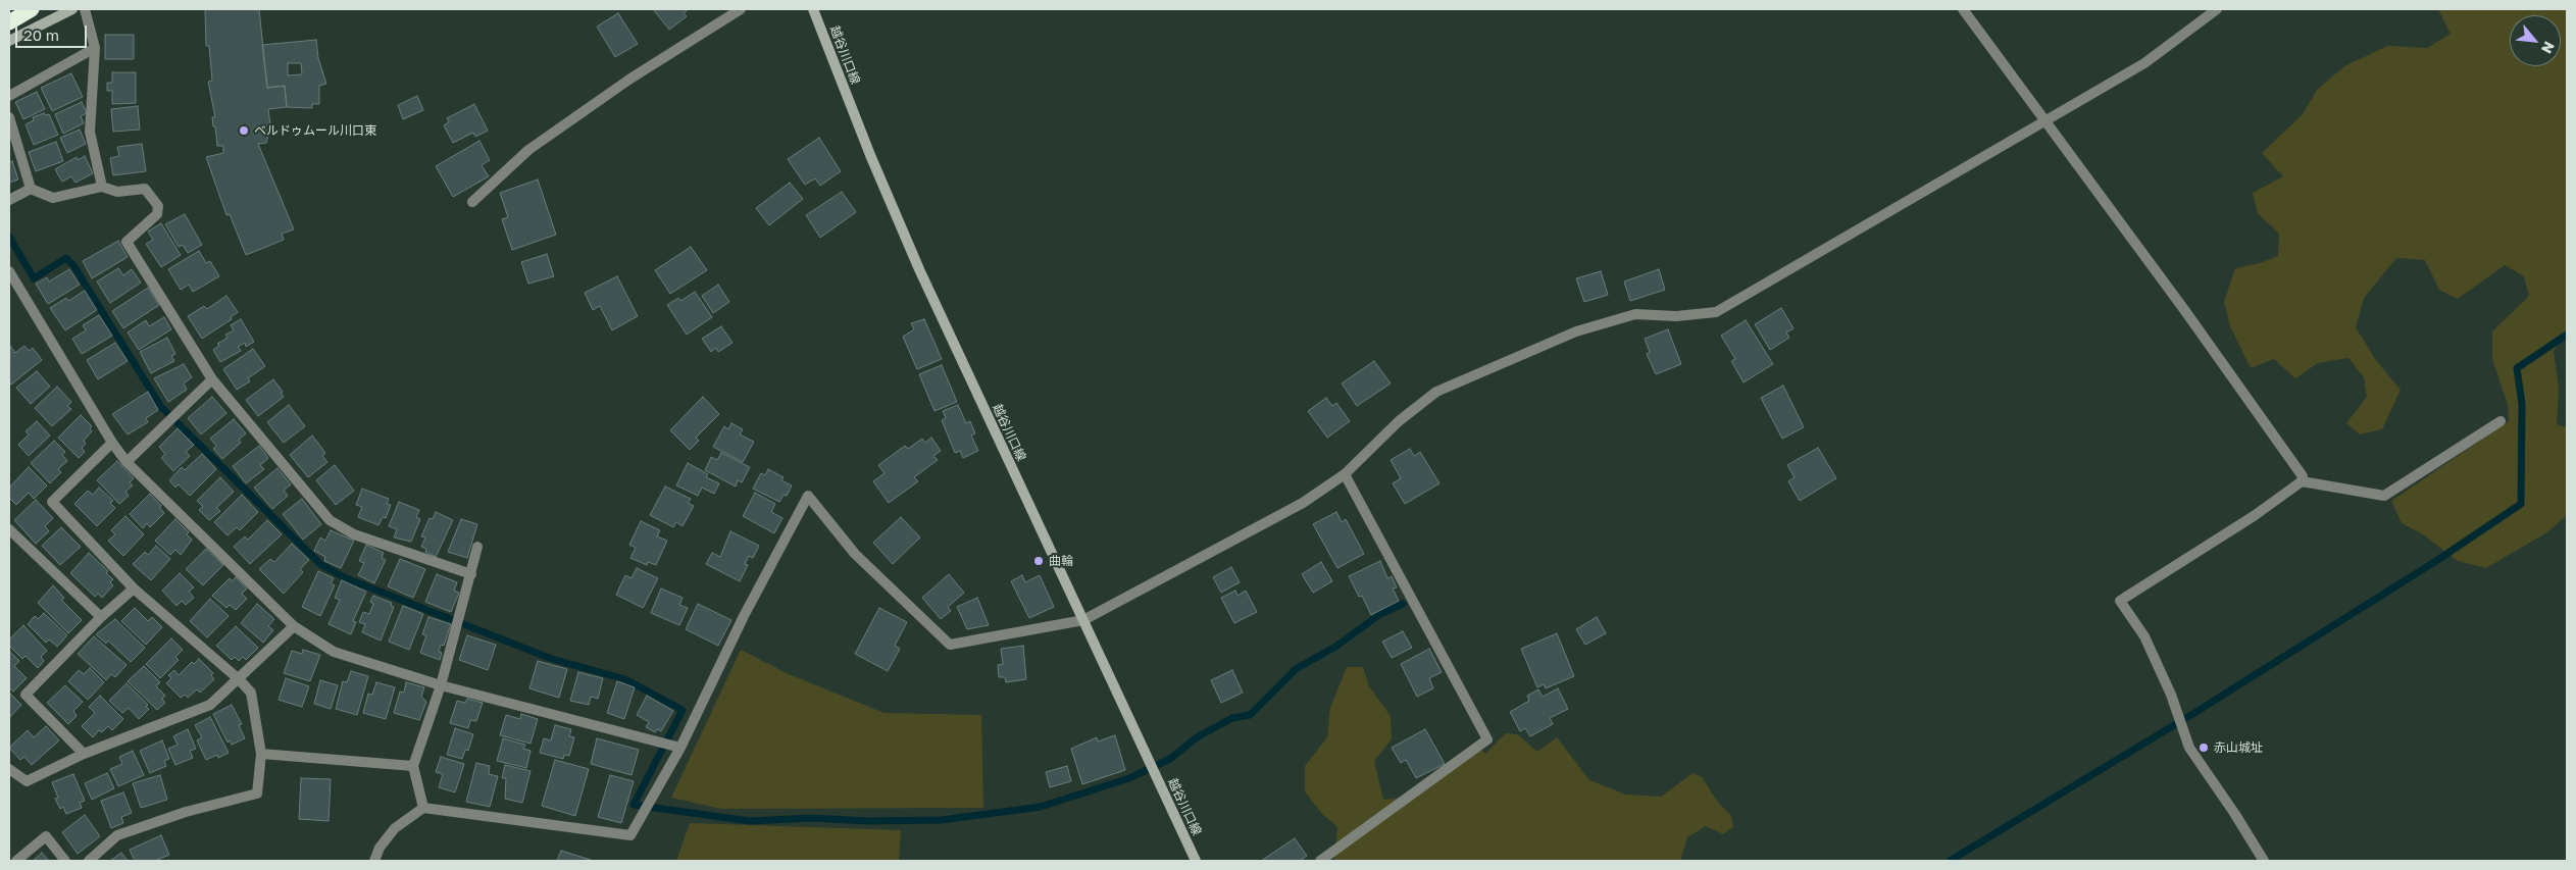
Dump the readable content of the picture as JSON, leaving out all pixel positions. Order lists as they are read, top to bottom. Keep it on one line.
{"streets":{"main road":["越谷川口線"]},"places":["ベルドゥムール川口東","曲輪","赤山城址"],"scale_bar":"20 m","north":"bottom right"}
